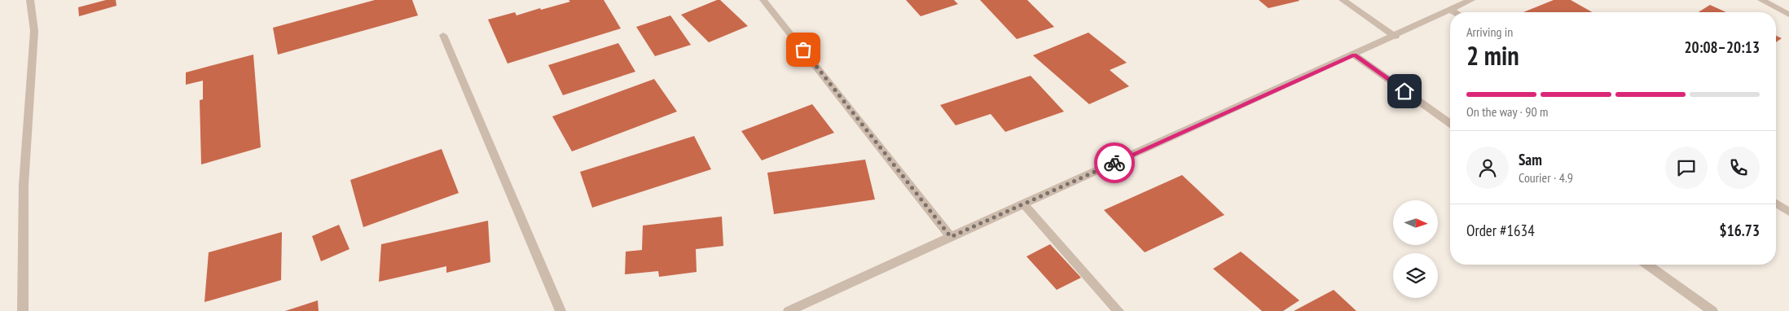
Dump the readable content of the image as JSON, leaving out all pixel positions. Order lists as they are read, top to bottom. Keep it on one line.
{"north":"right","page":{"heading":["2 min","Arriving in","20:08–20:13"],"panel":["Sam","Courier · 4.9","Order #1634","$16.73"],"bar":"On the way · 90 m"}}
